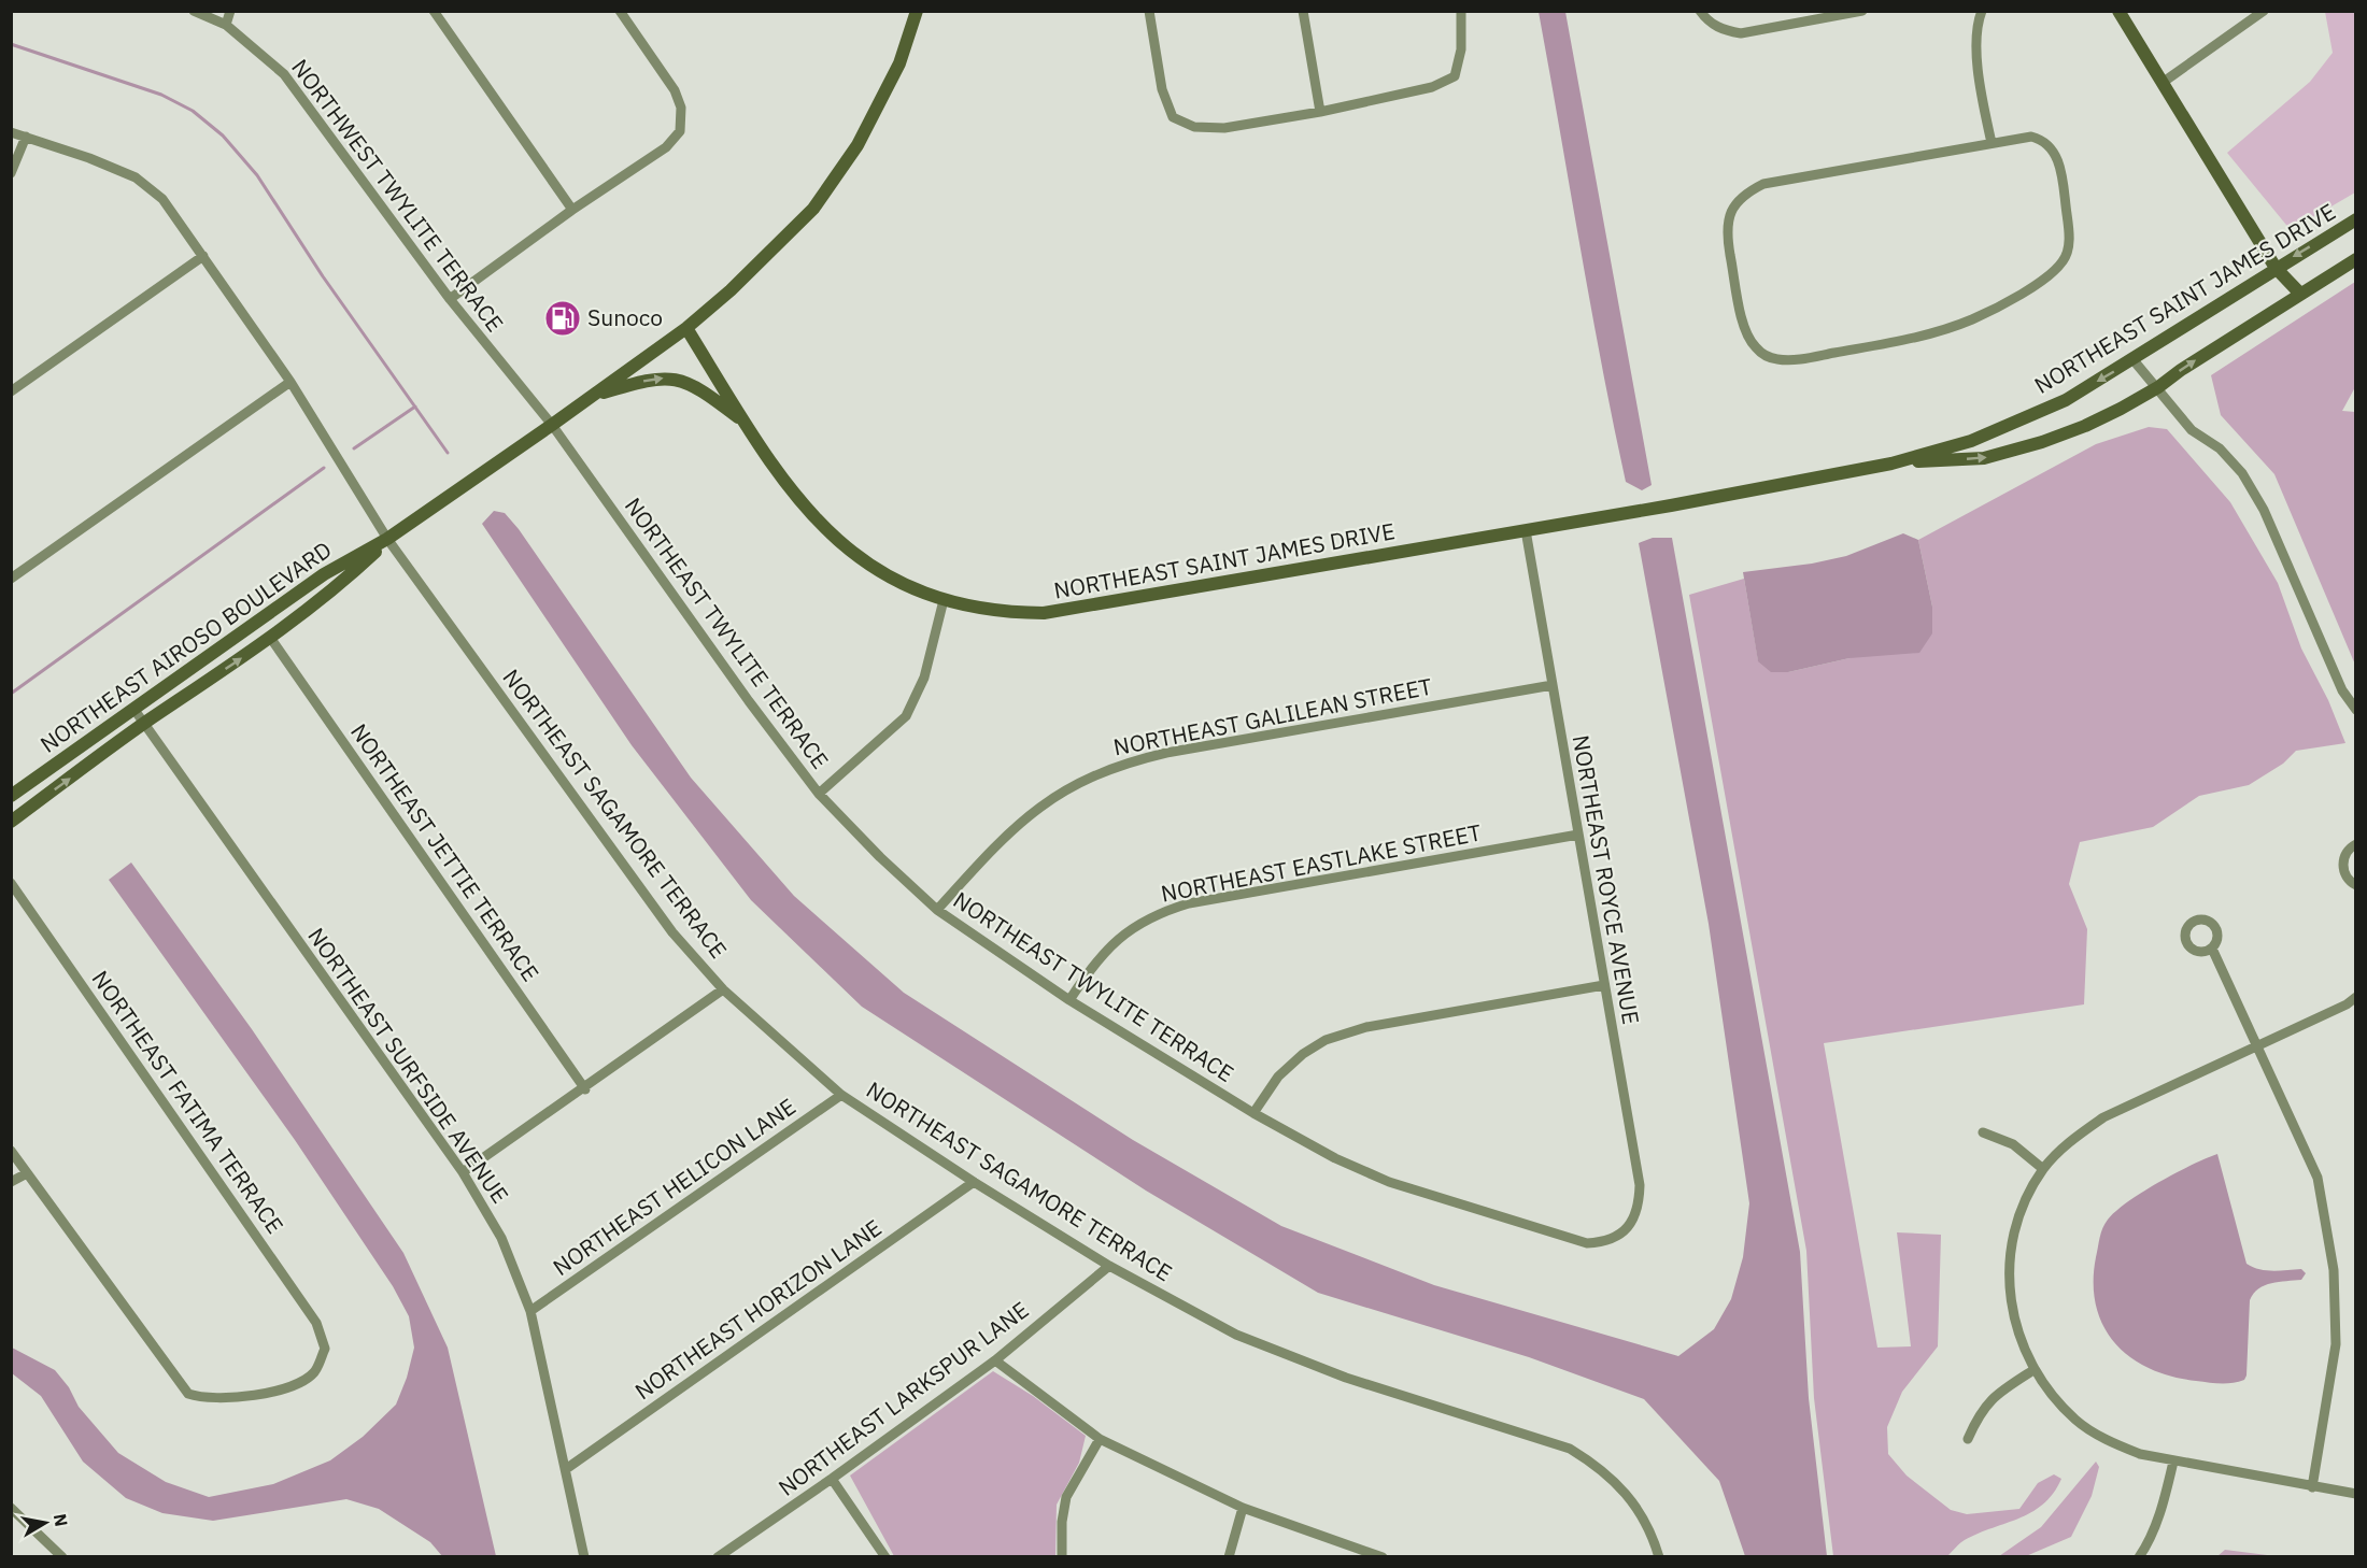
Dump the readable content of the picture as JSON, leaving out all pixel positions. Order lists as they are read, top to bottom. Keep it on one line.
{"streets":{"main road":["NORTHEAST SAINT JAMES DRIVE","NORTHEAST AIROSO BOULEVARD"],"street":["NORTHWEST TWYLITE TERRACE","NORTHEAST TWYLITE TERRACE","NORTHEAST GALILEAN STREET","NORTHEAST SAGAMORE TERRACE","NORTHEAST JETTIE TERRACE","NORTHEAST EASTLAKE STREET","NORTHEAST ROYCE AVENUE","NORTHEAST SURFSIDE AVENUE","NORTHEAST FATIMA TERRACE","NORTHEAST HELICON LANE","NORTHEAST HORIZON LANE","NORTHEAST LARKSPUR LANE"]},"crossings":[["NORTHWEST TWYLITE TERRACE","NORTHEAST TWYLITE TERRACE"],["NORTHWEST TWYLITE TERRACE","NORTHEAST AIROSO BOULEVARD"],["NORTHEAST SAINT JAMES DRIVE","NORTHEAST AIROSO BOULEVARD"],["NORTHEAST SAINT JAMES DRIVE","NORTHEAST ROYCE AVENUE"],["NORTHEAST TWYLITE TERRACE","NORTHEAST AIROSO BOULEVARD"],["NORTHEAST TWYLITE TERRACE","NORTHEAST GALILEAN STREET"],["NORTHEAST TWYLITE TERRACE","NORTHEAST EASTLAKE STREET"],["NORTHEAST TWYLITE TERRACE","NORTHEAST ROYCE AVENUE"],["NORTHEAST AIROSO BOULEVARD","NORTHEAST SAGAMORE TERRACE"],["NORTHEAST AIROSO BOULEVARD","NORTHEAST JETTIE TERRACE"],["NORTHEAST AIROSO BOULEVARD","NORTHEAST SURFSIDE AVENUE"],["NORTHEAST GALILEAN STREET","NORTHEAST ROYCE AVENUE"],["NORTHEAST SAGAMORE TERRACE","NORTHEAST HELICON LANE"],["NORTHEAST SAGAMORE TERRACE","NORTHEAST HORIZON LANE"],["NORTHEAST SAGAMORE TERRACE","NORTHEAST LARKSPUR LANE"],["NORTHEAST EASTLAKE STREET","NORTHEAST ROYCE AVENUE"],["NORTHEAST SURFSIDE AVENUE","NORTHEAST HELICON LANE"],["NORTHEAST SURFSIDE AVENUE","NORTHEAST HORIZON LANE"]],"places":{"fuel station":["Sunoco"]},"north":"right"}
